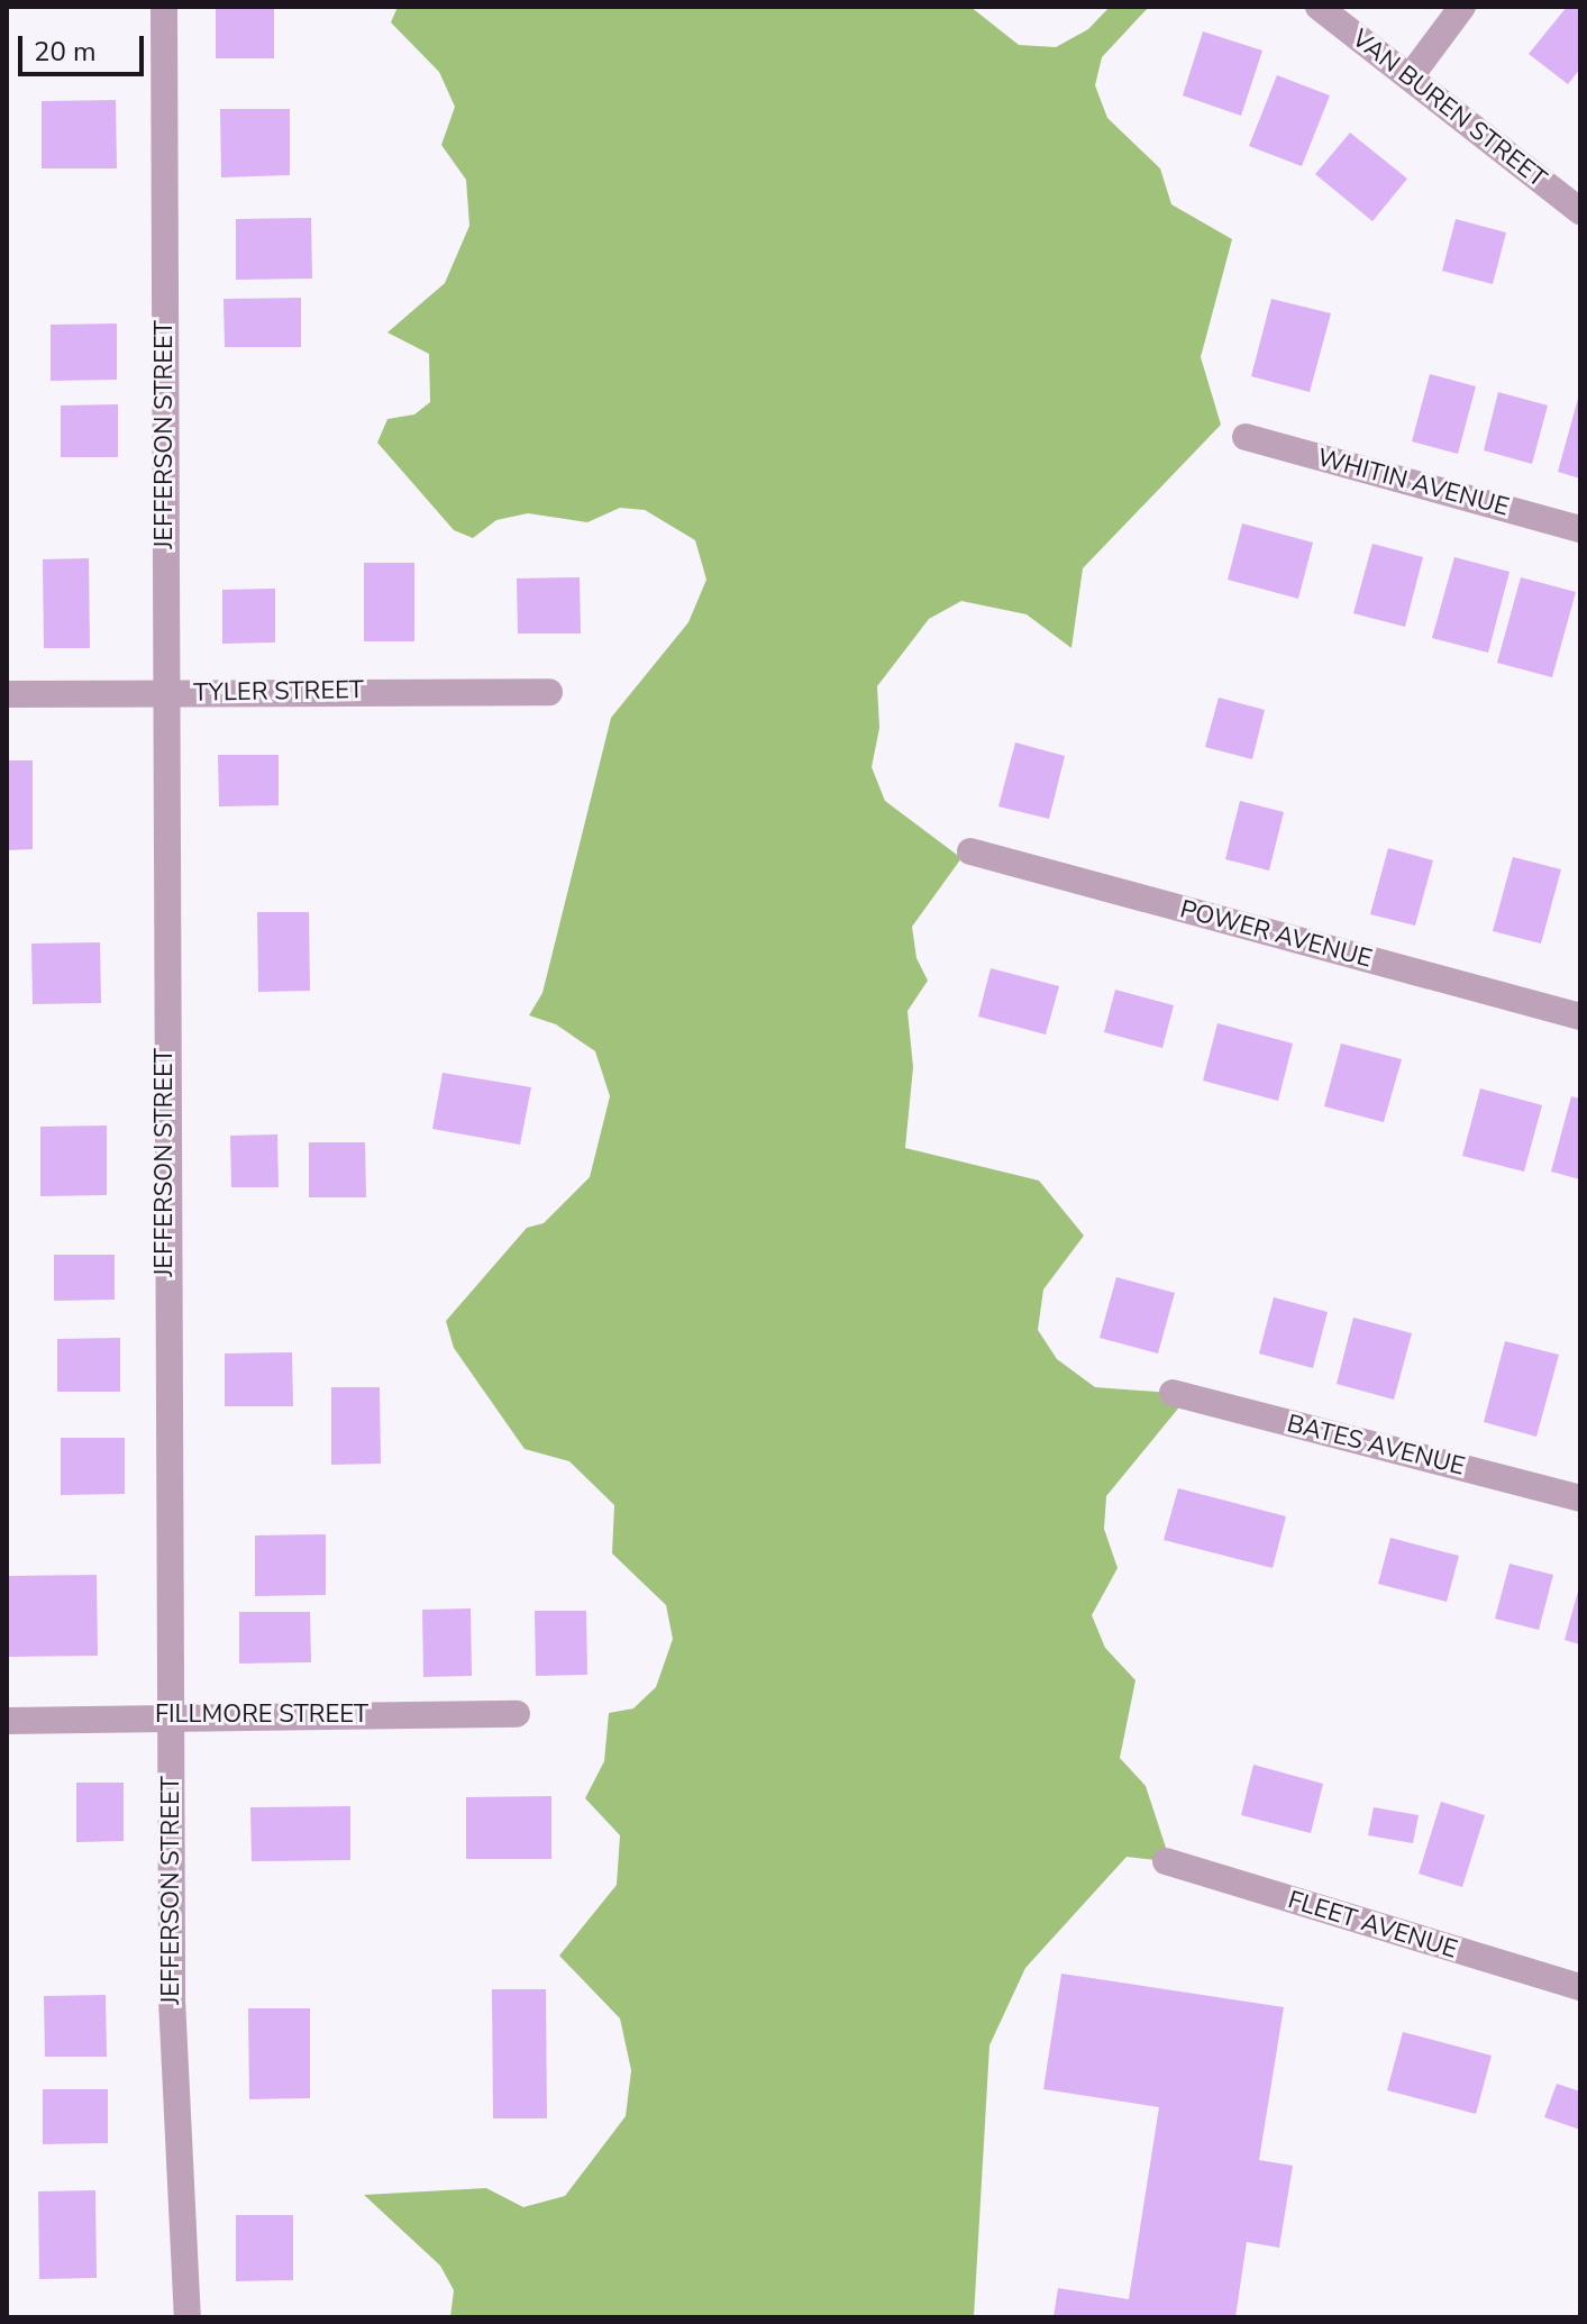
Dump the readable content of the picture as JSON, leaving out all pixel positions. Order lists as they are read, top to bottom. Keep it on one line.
{"streets":{"street":["VAN BUREN STREET","JEFFERSON STREET","WHITIN AVENUE","TYLER STREET","POWER AVENUE","BATES AVENUE","FILLMORE STREET","FLEET AVENUE"]},"crossings":[["JEFFERSON STREET","TYLER STREET"],["JEFFERSON STREET","FILLMORE STREET"]],"scale_bar":"20 m"}
